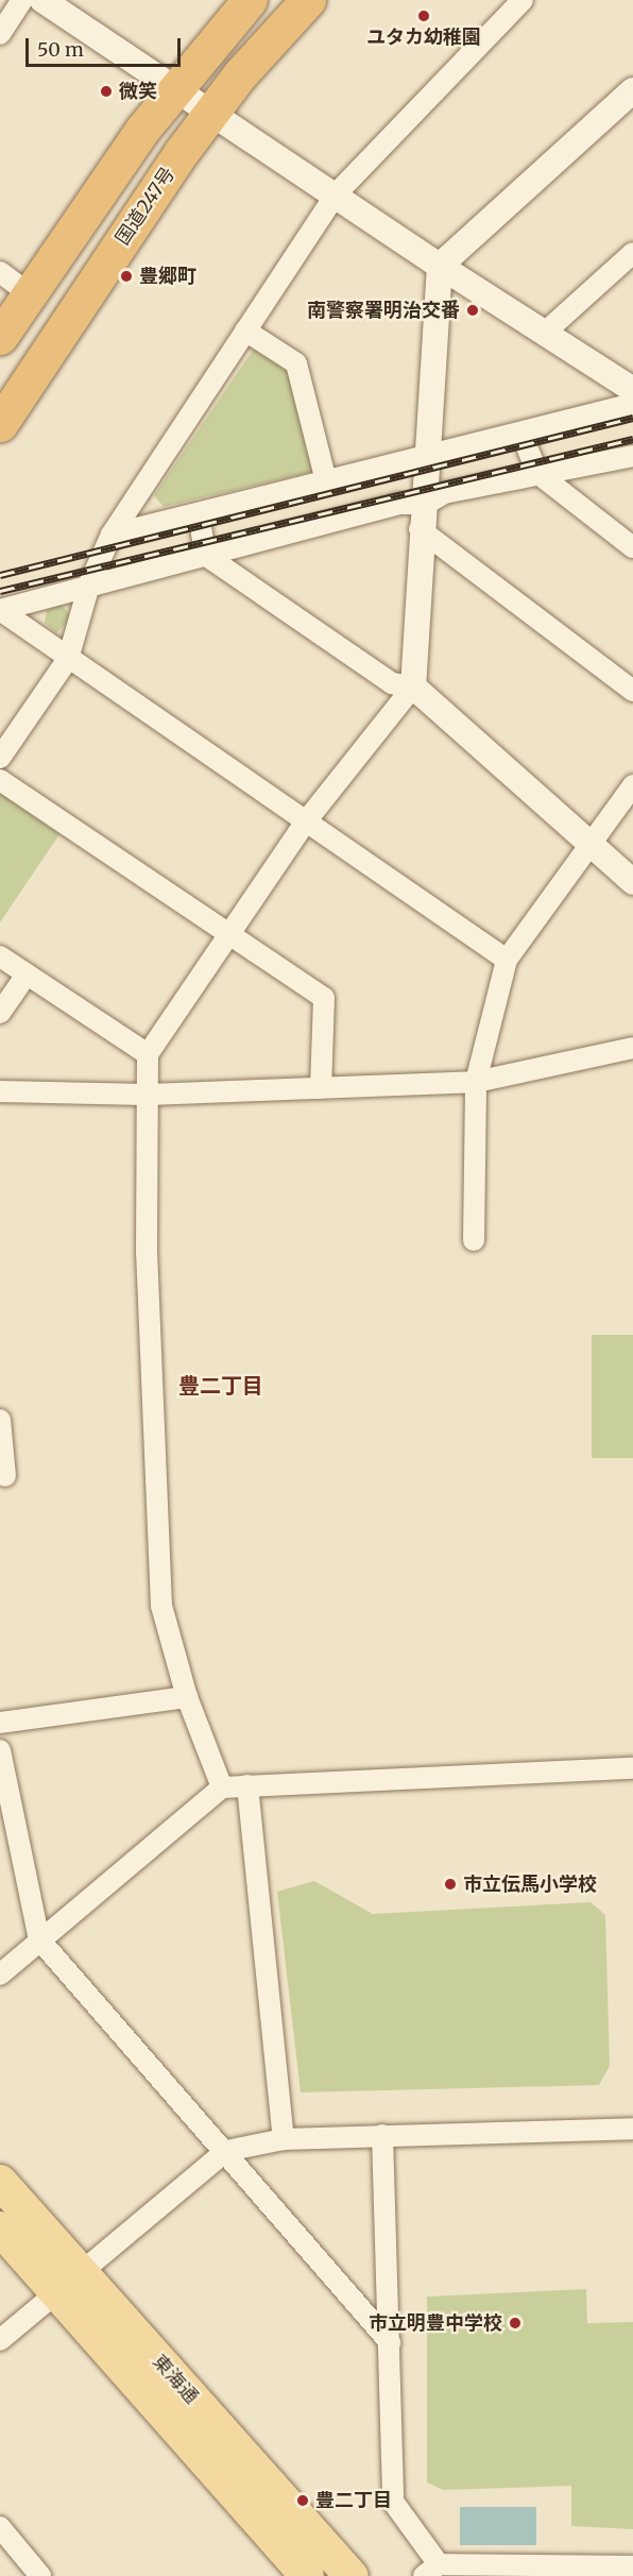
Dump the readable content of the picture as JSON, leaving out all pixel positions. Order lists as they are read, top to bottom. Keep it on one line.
{"streets":{"highway":["国道247号"],"main road":["東海通"]},"districts":["豊二丁目"],"places":["ユタカ幼稚園","微笑","豊郷町","南警察署明治交番","市立伝馬小学校","市立明豊中学校","豊二丁目"],"scale_bar":"50 m"}
